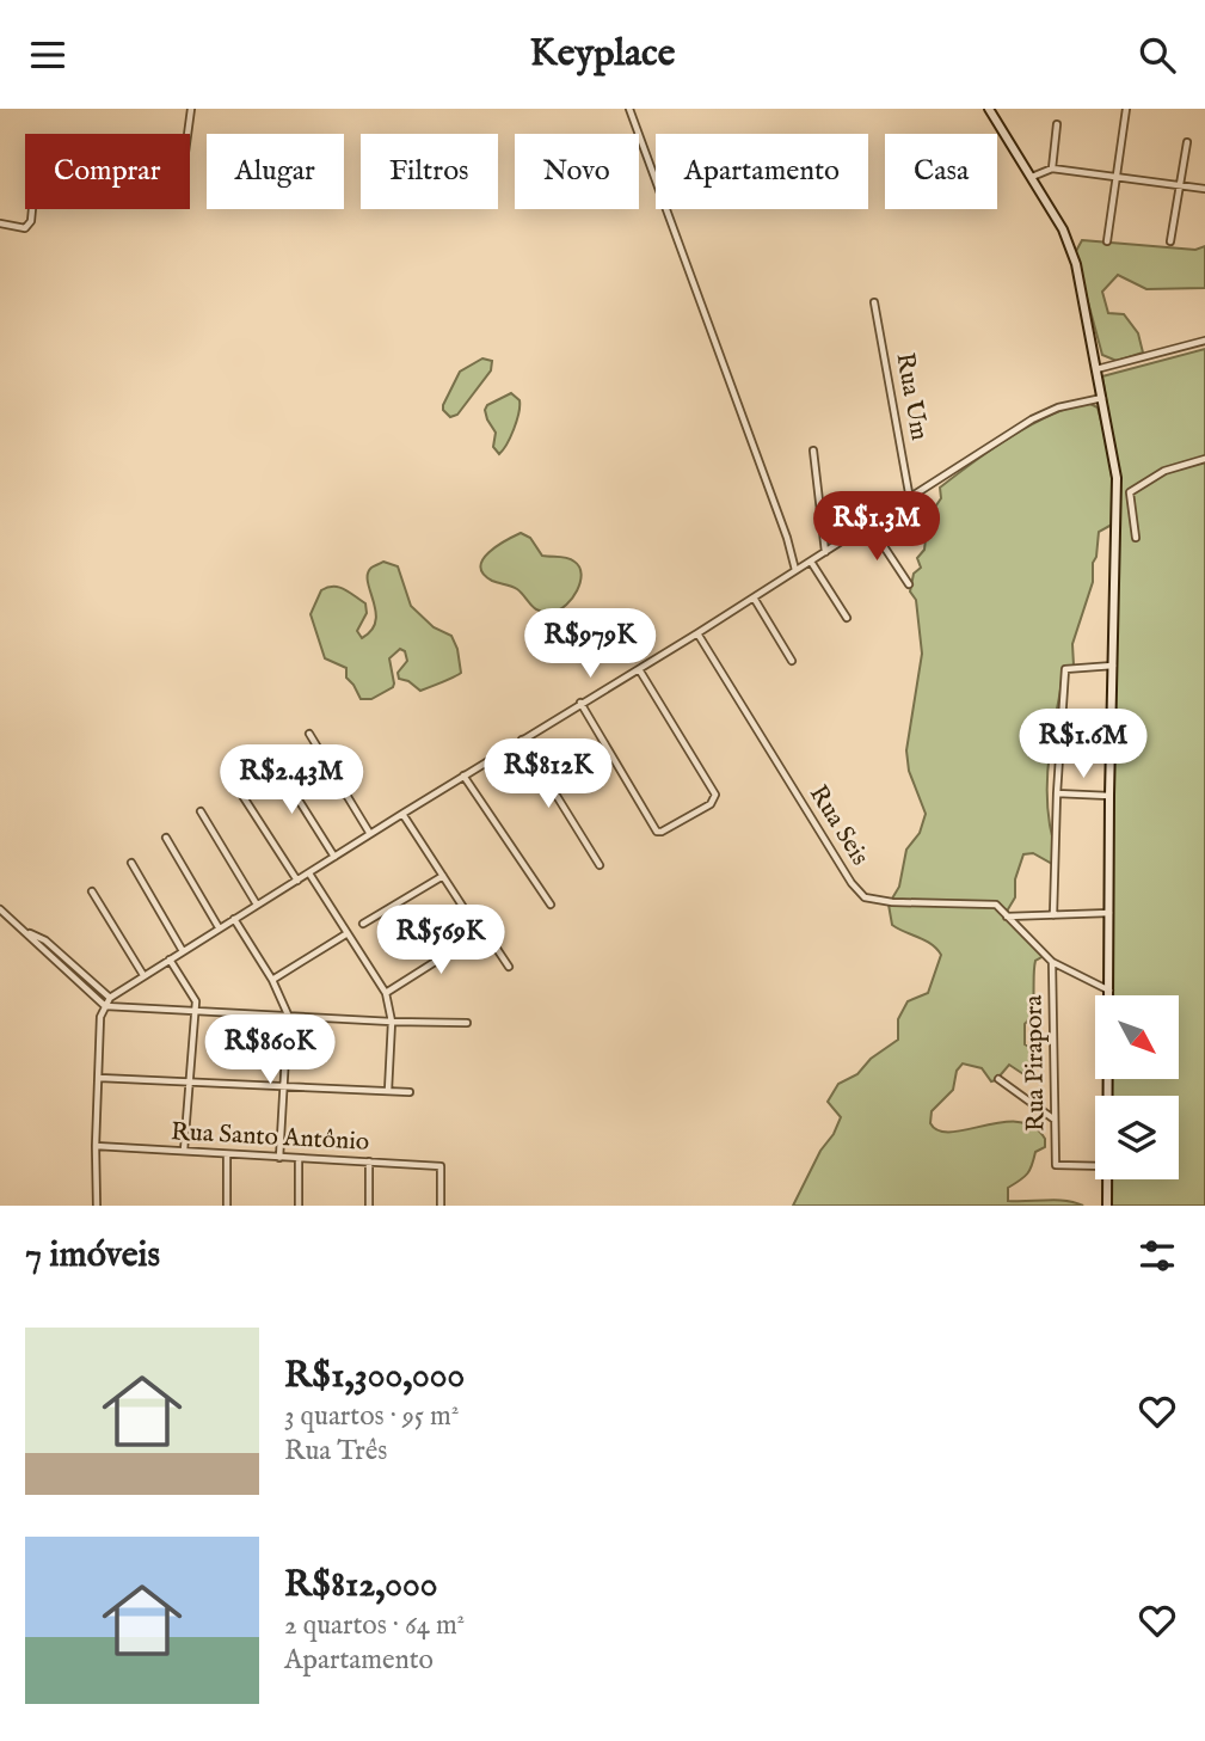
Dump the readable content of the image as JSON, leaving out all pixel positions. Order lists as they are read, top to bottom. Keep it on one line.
{"streets":{"street":["Rua Um","Rua Seis","Rua Pirapora","Rua Santo Antônio"]},"crossings":[["Rua Seis","Rua Pirapora"]],"north":"bottom right","page":{"header":"Keyplace","chip":["Comprar","Alugar","Filtros","Novo","Apartamento","Casa"],"price":["R$1.3M","R$979K","R$1.6M","R$812K","R$2.43M","R$569K","R$860K"],"heading":"7 imóveis","list":[{"name":"R$1,300,000","note":"3 quartos · 95 m² · Rua Três"},{"name":"R$812,000","note":"2 quartos · 64 m² · Apartamento"}]}}
